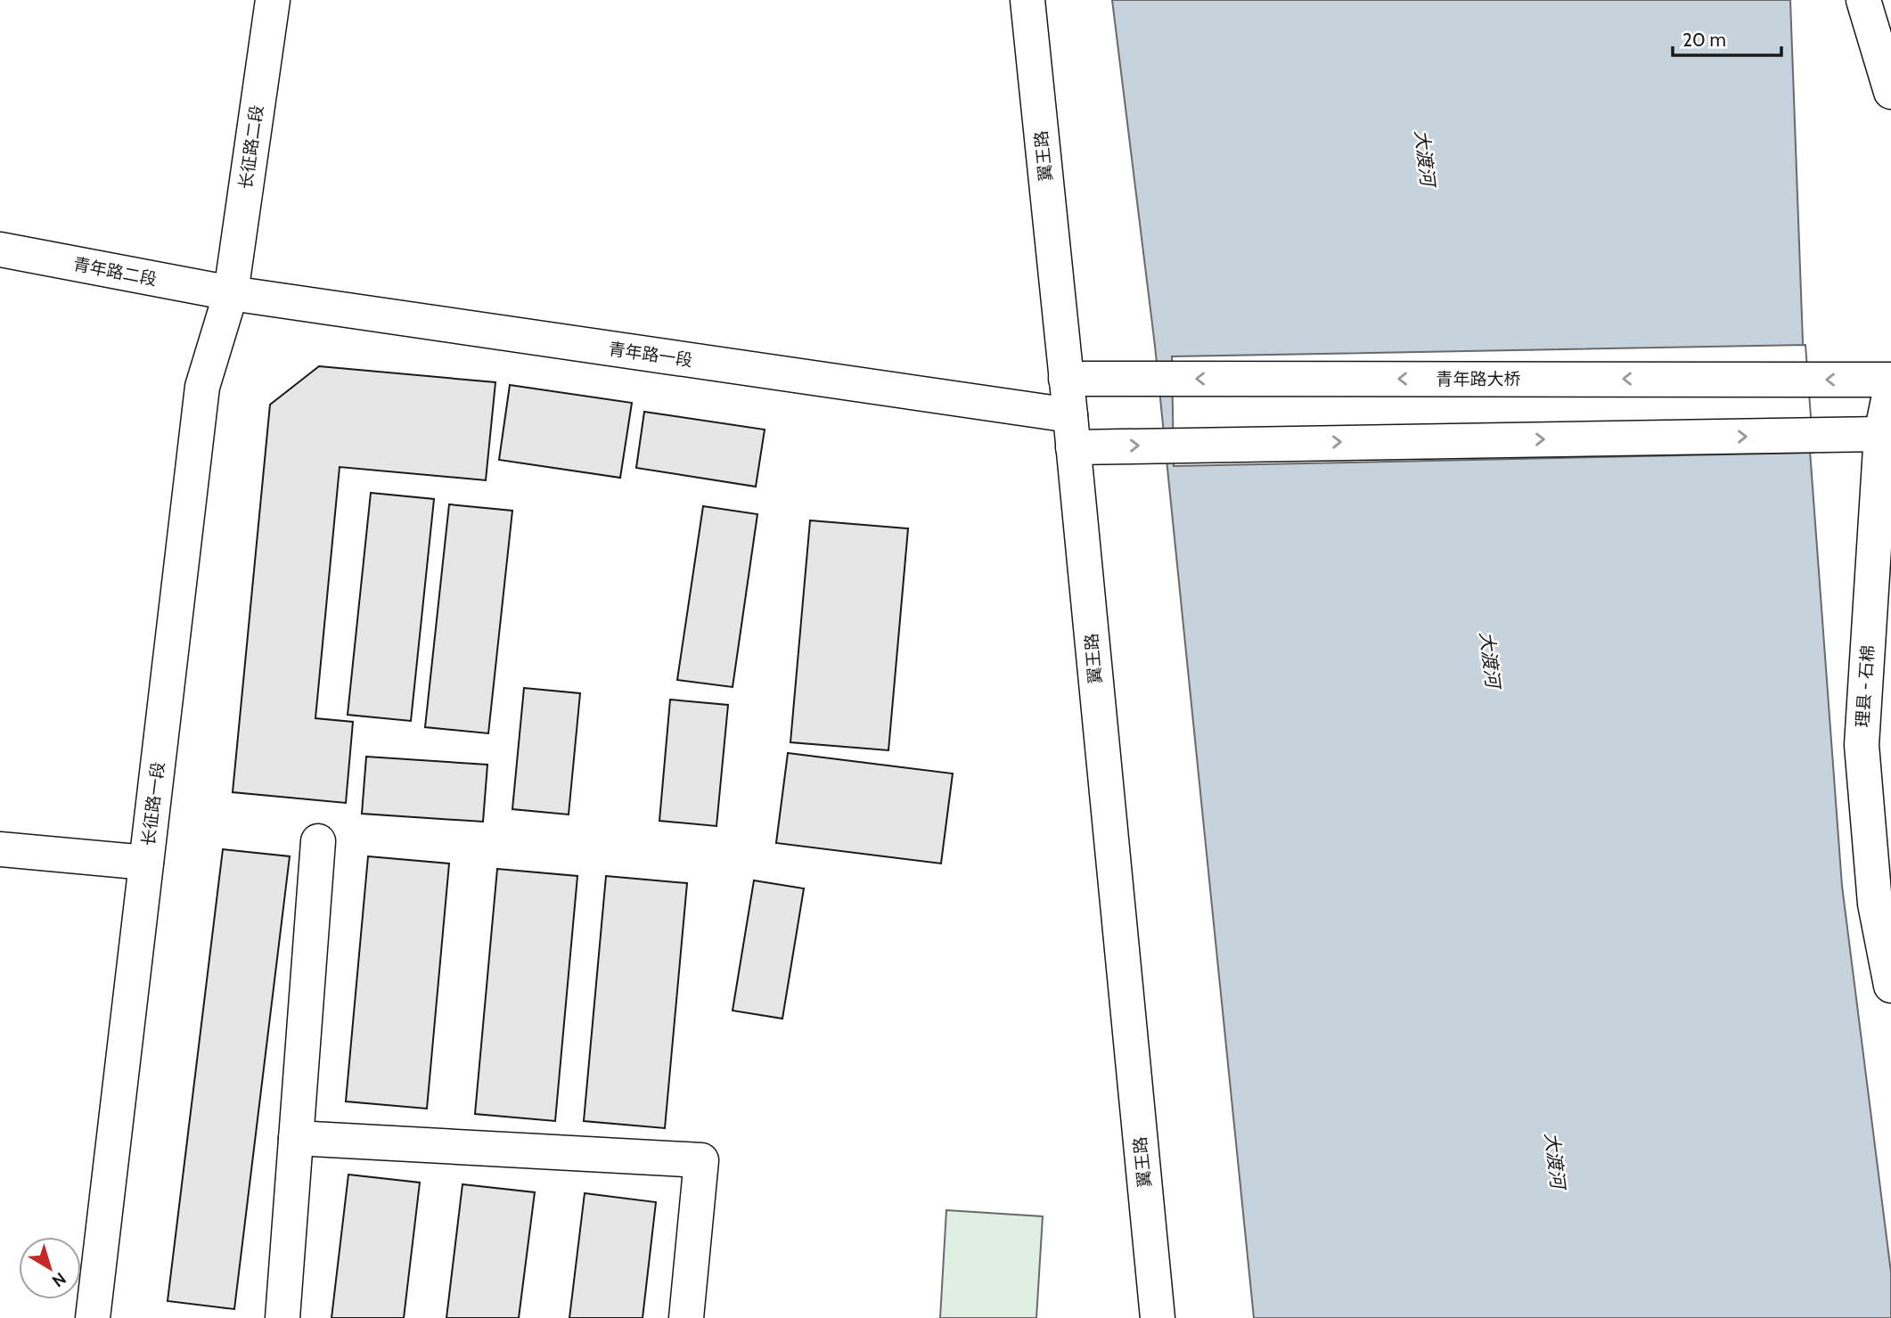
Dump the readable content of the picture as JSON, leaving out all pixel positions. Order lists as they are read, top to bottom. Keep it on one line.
{"streets":{"main road":["长征路二段","翼王路","青年路二段","青年路一段","青年路大桥","理县 - 石棉","长征路一段"]},"crossings":[["长征路二段","青年路二段"],["长征路二段","青年路一段"],["长征路二段","长征路一段"],["翼王路","青年路一段"],["翼王路","青年路大桥"],["青年路二段","青年路一段"],["青年路二段","长征路一段"],["青年路一段","长征路一段"]],"water":["大渡河"],"scale_bar":"20 m","north":"bottom right"}
